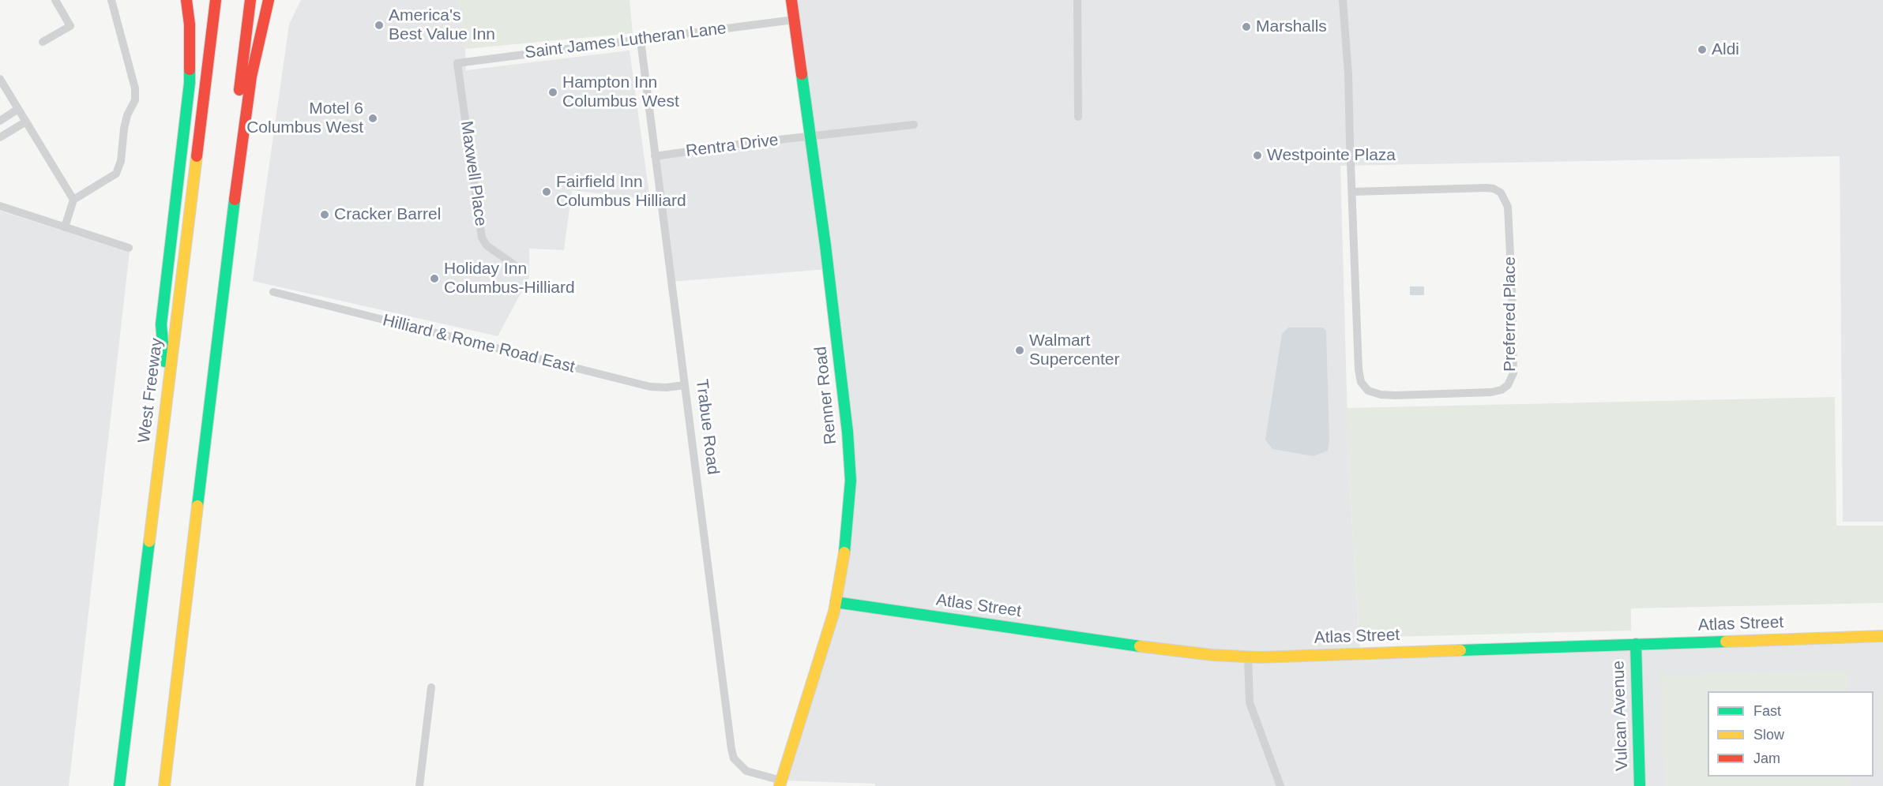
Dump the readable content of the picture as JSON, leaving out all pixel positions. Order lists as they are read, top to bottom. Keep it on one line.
{"streets":{"main road":["West Freeway","Renner Road","Atlas Street","Vulcan Avenue"],"street":["Saint James Lutheran Lane","Rentra Drive","Maxwell Place","Preferred Place","Hilliard & Rome Road East","Trabue Road"]},"crossings":[["Saint James Lutheran Lane","Maxwell Place"],["Saint James Lutheran Lane","Renner Road"],["Saint James Lutheran Lane","Trabue Road"],["Rentra Drive","Renner Road"],["Rentra Drive","Trabue Road"],["Hilliard & Rome Road East","Trabue Road"],["Renner Road","Trabue Road"],["Renner Road","Atlas Street"],["Atlas Street","Vulcan Avenue"]],"places":["America's Best Value Inn","Marshalls","Aldi","Hampton Inn Columbus West","Motel 6 Columbus West","Westpointe Plaza","Fairfield Inn Columbus Hilliard","Cracker Barrel","Holiday Inn Columbus-Hilliard","Walmart Supercenter"],"legend":["Fast","Slow","Jam"]}
